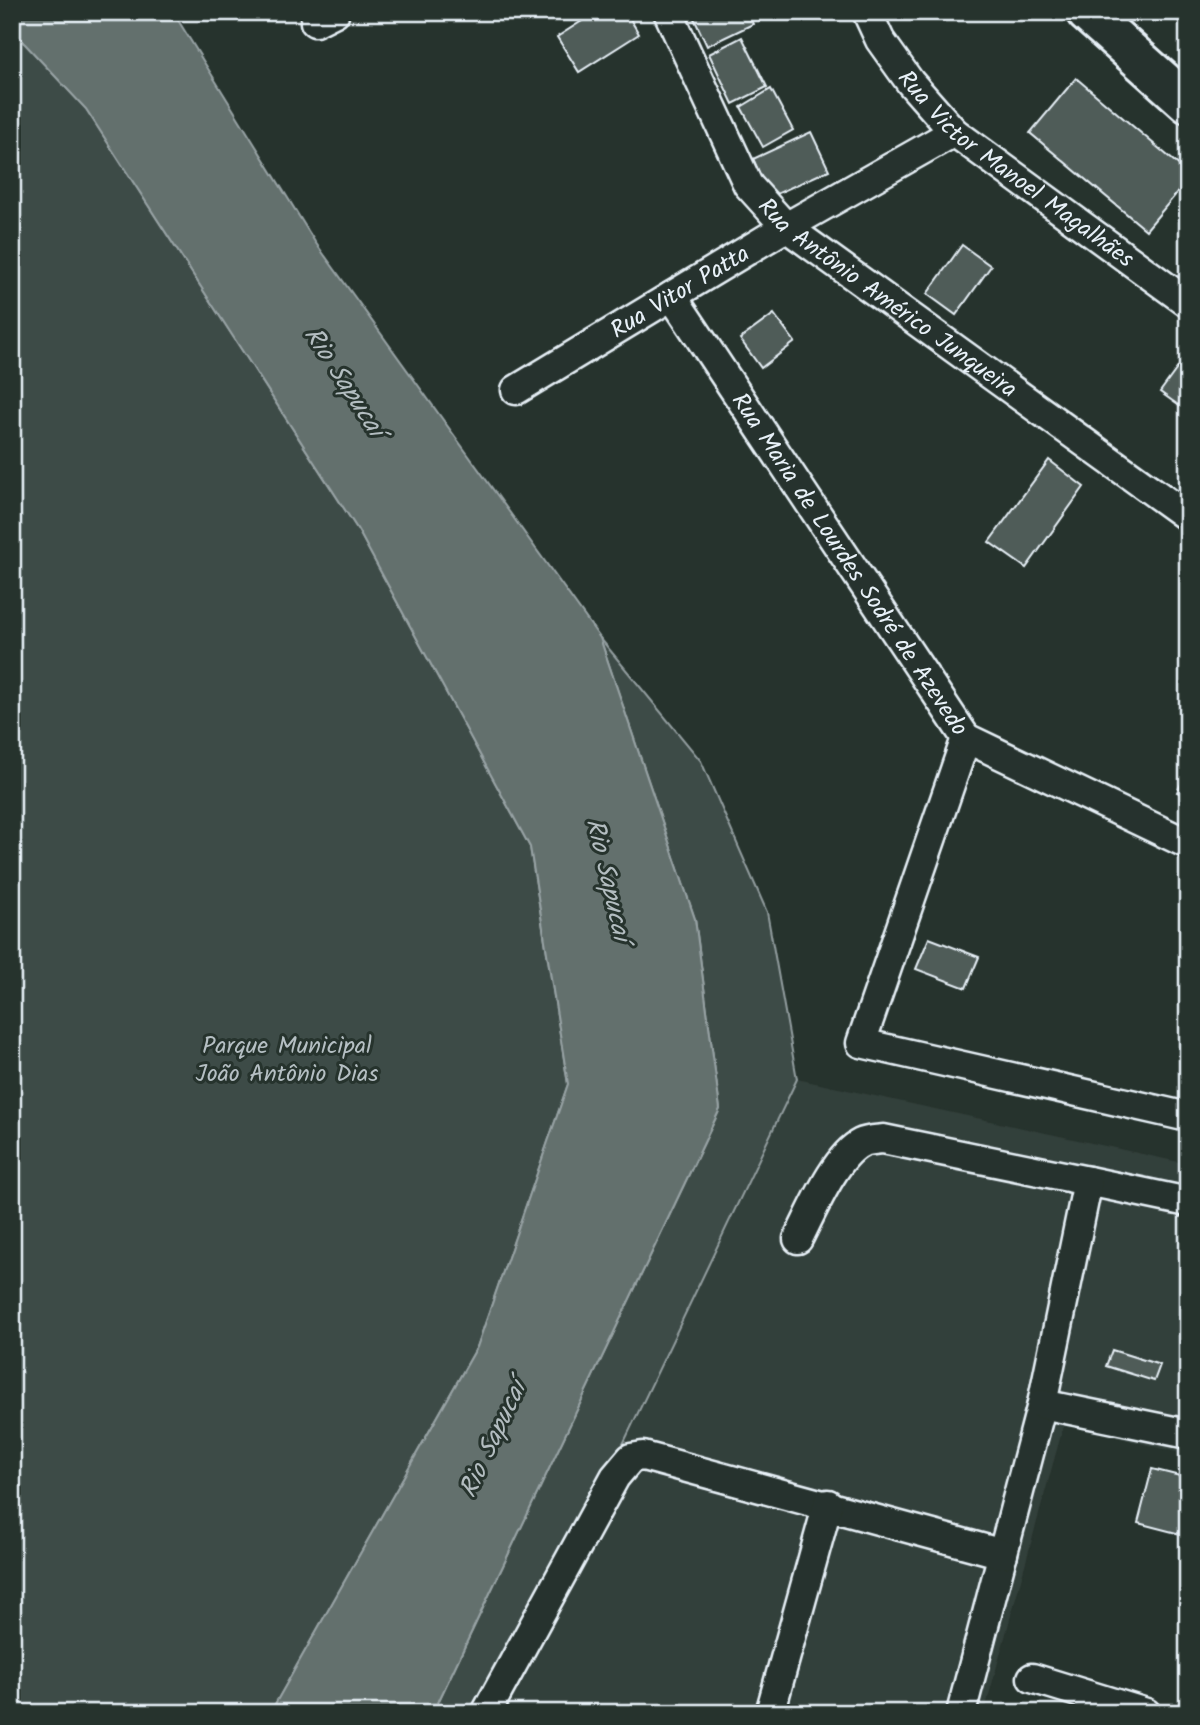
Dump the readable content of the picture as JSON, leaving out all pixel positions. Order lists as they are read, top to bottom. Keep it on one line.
{"streets":{"street":["Rua Victor Manoel Magalhães","Rua Vitor Patta","Rua Antônio Américo Junqueira","Rua Maria de Lourdes Sodré de Azevedo"]},"crossings":[["Rua Victor Manoel Magalhães","Rua Vitor Patta"],["Rua Vitor Patta","Rua Antônio Américo Junqueira"],["Rua Vitor Patta","Rua Maria de Lourdes Sodré de Azevedo"]],"water":["Rio Sapucaí"],"parks":["Parque Municipal João Antônio Dias"]}
